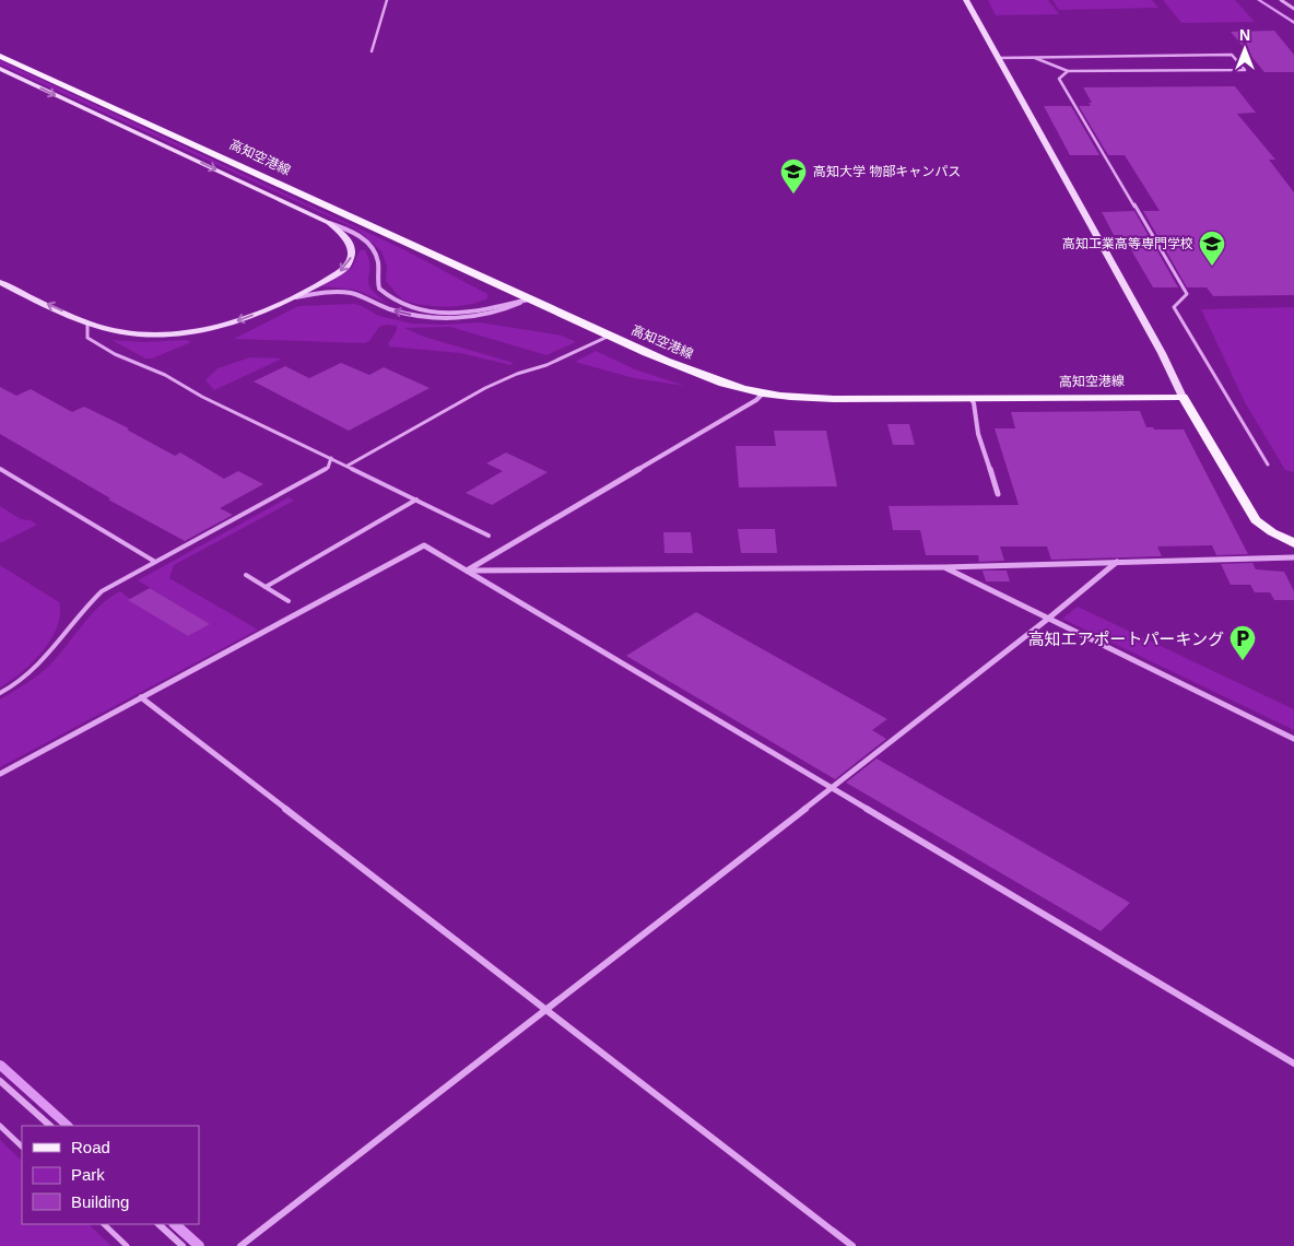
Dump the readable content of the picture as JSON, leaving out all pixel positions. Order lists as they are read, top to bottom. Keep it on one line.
{"streets":{"main road":["高知空港線"]},"places":{"school or university":["高知大学 物部キャンパス","高知工業高等専門学校"],"parking":["高知エアポートパーキング"]},"legend":["Road","Park","Building"],"north":"top"}
